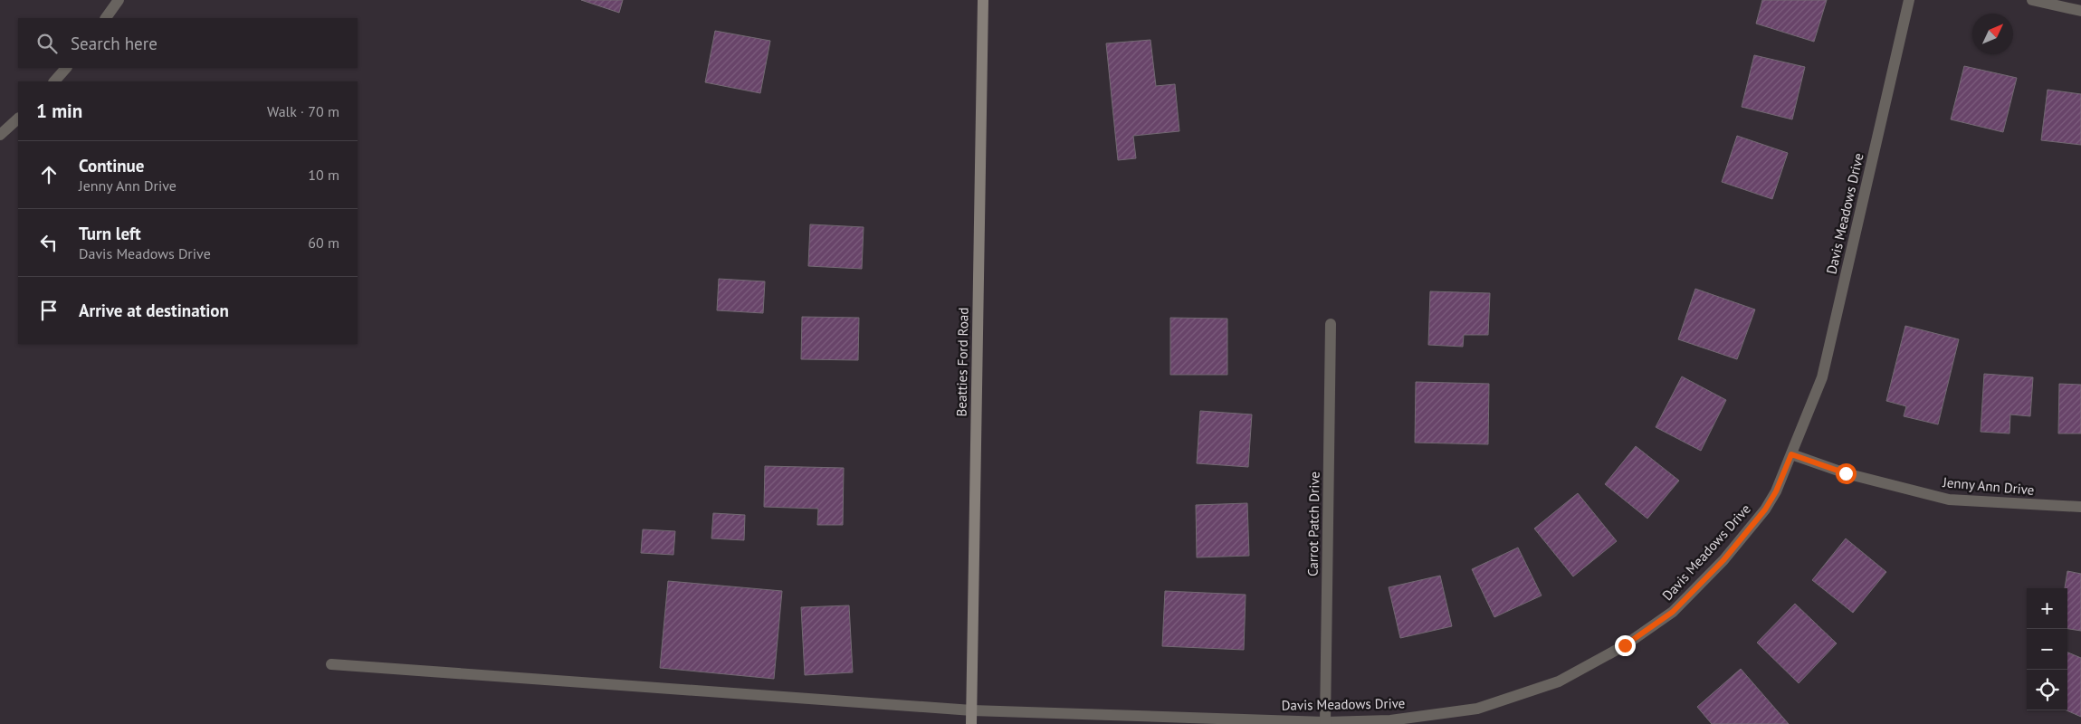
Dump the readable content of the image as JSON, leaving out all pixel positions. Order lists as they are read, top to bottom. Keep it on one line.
{"streets":{"main road":["Beatties Ford Road"],"street":["Davis Meadows Drive","Jenny Ann Drive","Carrot Patch Drive"]},"crossings":[["Davis Meadows Drive","Beatties Ford Road"],["Davis Meadows Drive","Jenny Ann Drive"],["Davis Meadows Drive","Carrot Patch Drive"]],"north":"top right","page":{"search":"Search here","heading":["1 min","Walk · 70 m"],"list":[["Continue","Jenny Ann Drive","10 m"],["Turn left","Davis Meadows Drive","60 m"],"Arrive at destination"],"map_buttons":["+","−"]}}
